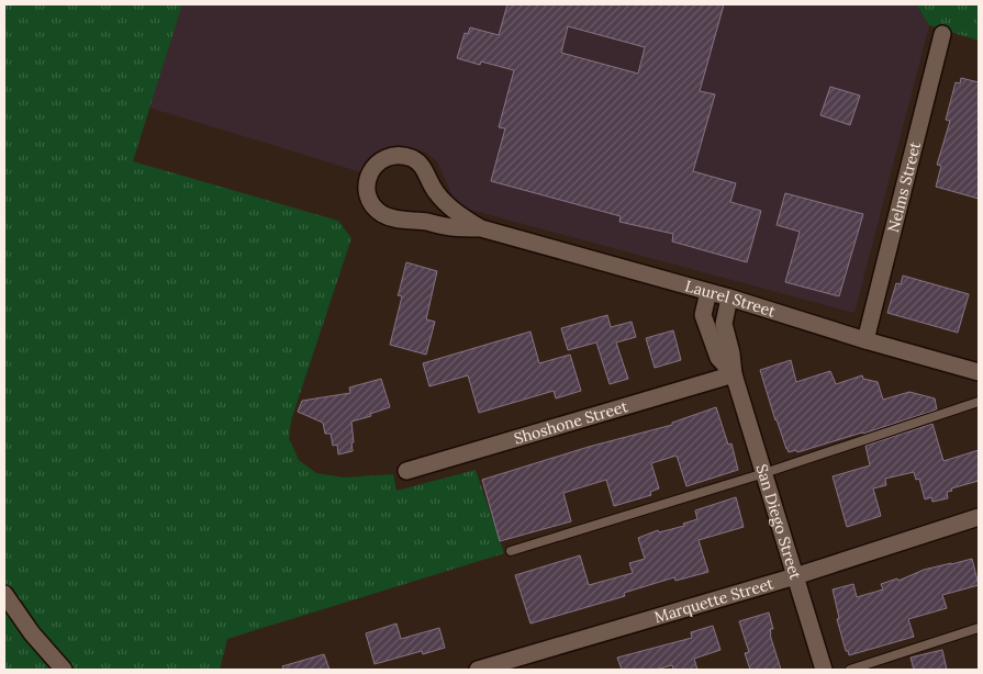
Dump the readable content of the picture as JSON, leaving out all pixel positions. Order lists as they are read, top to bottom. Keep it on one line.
{"streets":{"street":["Nelms Street","Laurel Street","Shoshone Street","San Diego Street","Marquette Street"]},"crossings":[["Nelms Street","Laurel Street"],["Laurel Street","San Diego Street"],["Shoshone Street","San Diego Street"],["San Diego Street","Marquette Street"]]}
